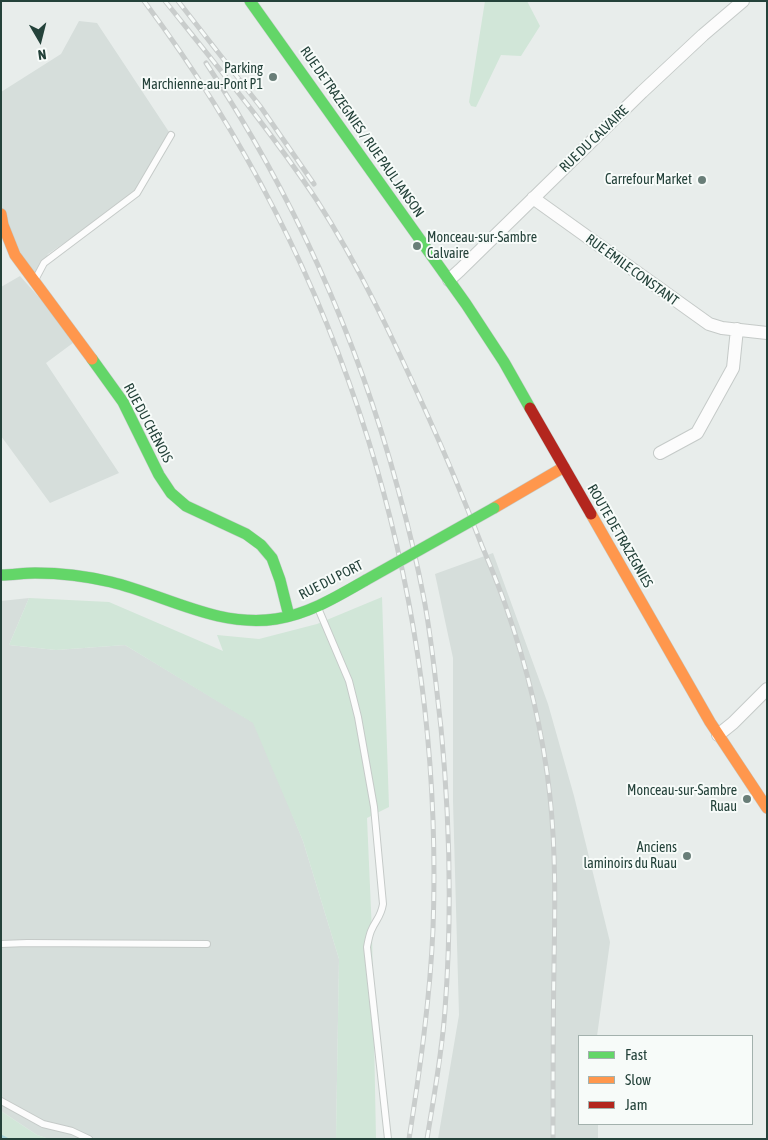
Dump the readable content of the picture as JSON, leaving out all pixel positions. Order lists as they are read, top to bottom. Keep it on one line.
{"streets":{"main road":["RUE DE TRAZEGNIES / RUE PAUL JANSON","RUE DU CHÊNOIS","ROUTE DE TRAZEGNIES","RUE DU PORT"],"street":["RUE DU CALVAIRE","RUE ÉMILE CONSTANT"]},"crossings":[["RUE DE TRAZEGNIES / RUE PAUL JANSON","RUE DU CALVAIRE"],["RUE DE TRAZEGNIES / RUE PAUL JANSON","ROUTE DE TRAZEGNIES"],["RUE DU CALVAIRE","RUE ÉMILE CONSTANT"],["RUE DU CALVAIRE","ROUTE DE TRAZEGNIES"],["RUE DU CHÊNOIS","RUE DU PORT"],["ROUTE DE TRAZEGNIES","RUE DU PORT"]],"places":["Parking Marchienne-au-Pont P1","Carrefour Market","Monceau-sur-Sambre Calvaire","Monceau-sur-Sambre Ruau","Anciens laminoirs du Ruau"],"legend":["Fast","Slow","Jam"],"north":"bottom"}
